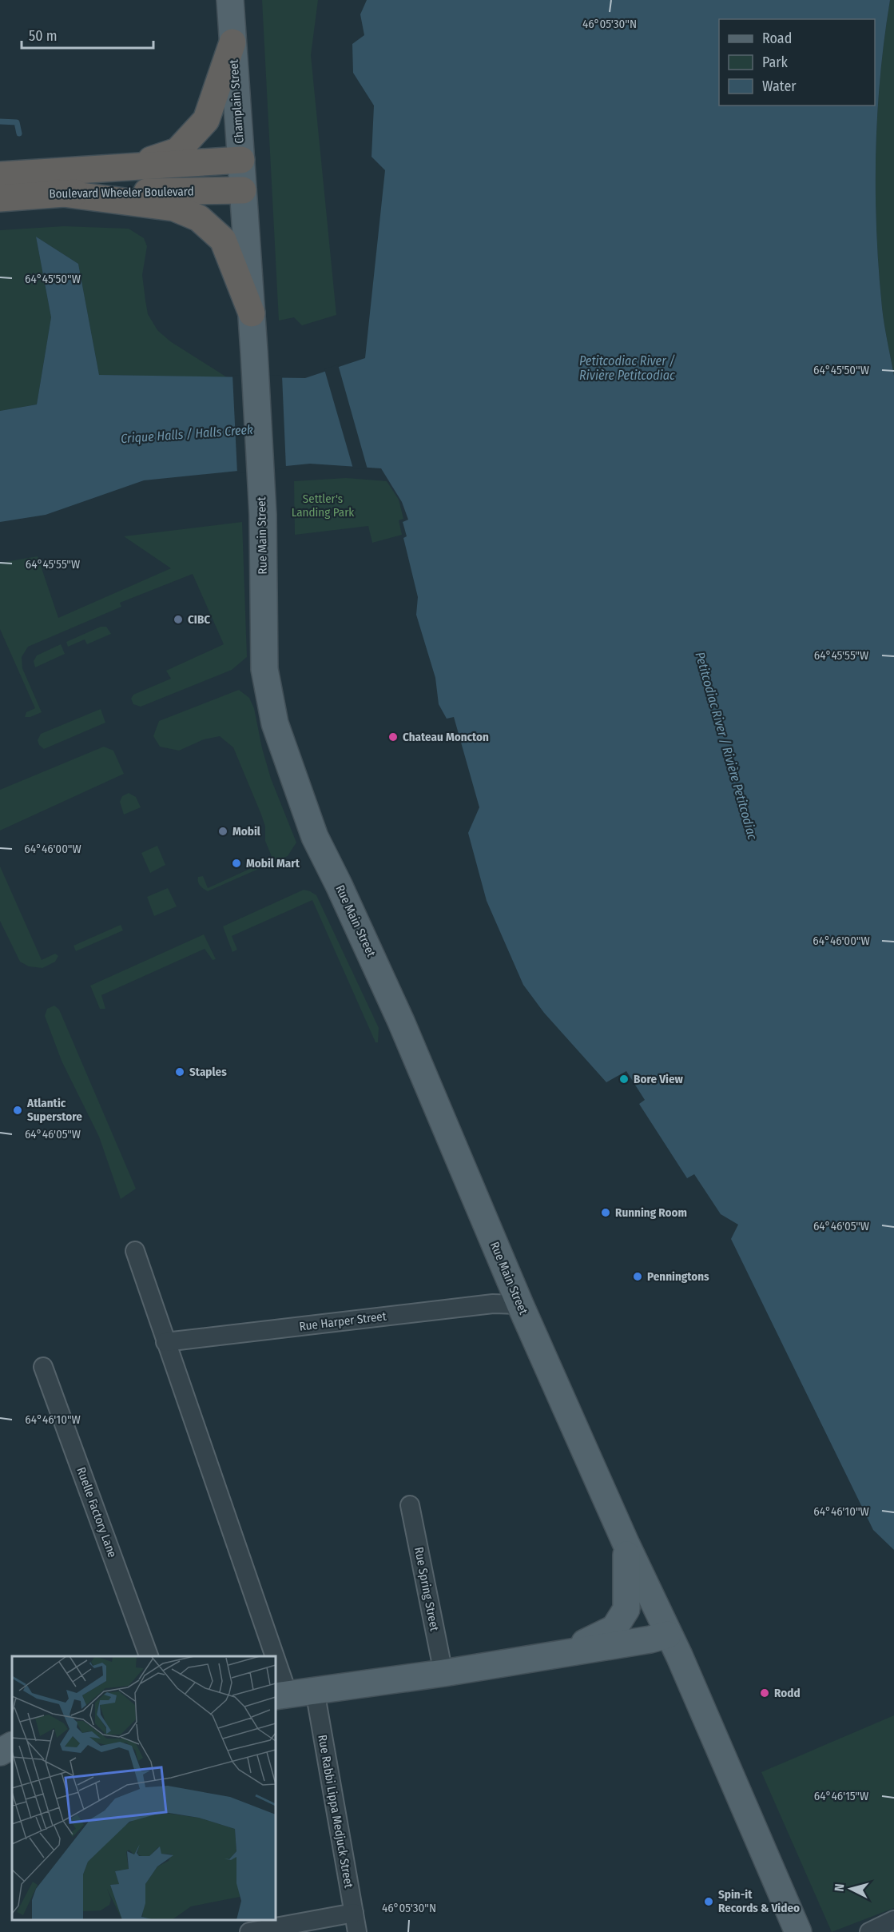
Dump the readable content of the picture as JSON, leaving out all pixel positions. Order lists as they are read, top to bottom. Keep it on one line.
{"streets":{"highway":["Boulevard Wheeler Boulevard"],"main road":["Champlain Street","Rue Main Street"],"street":["Rue Harper Street","Ruelle Factory Lane","Rue Spring Street","Rue Rabbi Lippa Medjuck Street"]},"crossings":[["Champlain Street","Boulevard Wheeler Boulevard"],["Champlain Street","Rue Main Street"],["Boulevard Wheeler Boulevard","Rue Main Street"],["Rue Main Street","Rue Harper Street"]],"water":["Petitcodiac River / Rivière Petitcodiac","Crique Halls / Halls Creek"],"parks":["Settler's Landing Park"],"places":["CIBC","Chateau Moncton","Mobil","Mobil Mart","Staples","Bore View","Atlantic Superstore","Running Room","Penningtons","Rodd","Spin-it Records & Video"],"legend":["Road","Park","Water"],"scale_bar":"50 m","north":"left","coordinates":["46°05'30\"N","64°45'50\"W","64°45'55\"W","64°46'00\"W","64°46'05\"W","64°46'10\"W","64°46'15\"W"]}
